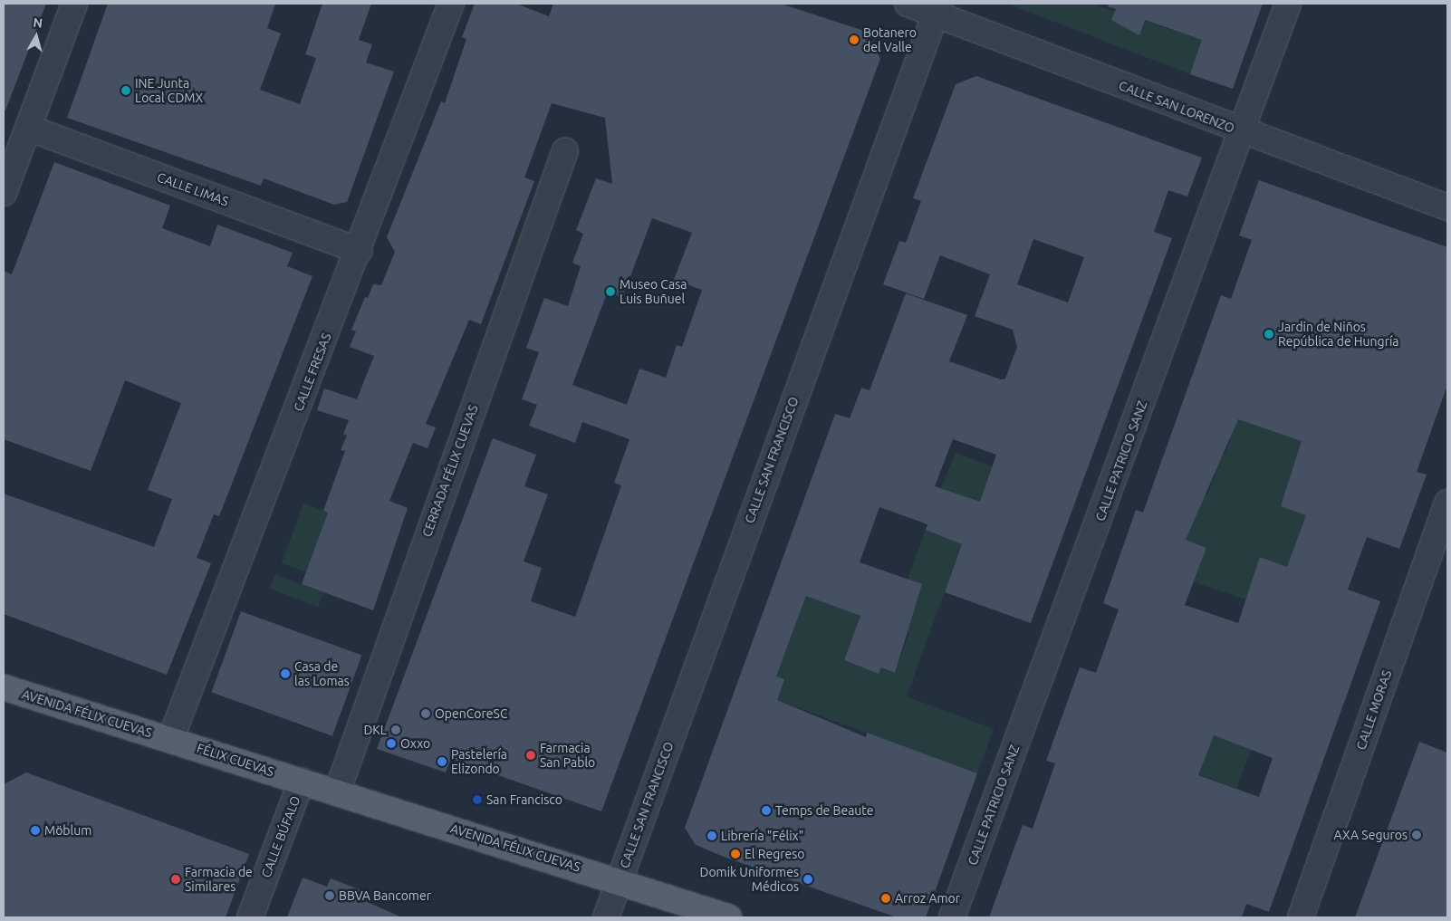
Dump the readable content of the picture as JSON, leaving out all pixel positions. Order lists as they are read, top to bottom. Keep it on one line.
{"streets":{"main road":["AVENIDA FÉLIX CUEVAS","FÉLIX CUEVAS"],"street":["CALLE SAN LORENZO","CALLE LIMAS","CALLE FRESAS","CALLE SAN FRANCISCO","CALLE PATRICIO SANZ","CERRADA FÉLIX CUEVAS","CALLE MORAS","CALLE BÚFALO"]},"crossings":[["CALLE SAN LORENZO","CALLE SAN FRANCISCO"],["CALLE SAN LORENZO","CALLE PATRICIO SANZ"],["CALLE LIMAS","CALLE FRESAS"],["CALLE FRESAS","AVENIDA FÉLIX CUEVAS"],["CALLE FRESAS","FÉLIX CUEVAS"],["CALLE SAN FRANCISCO","AVENIDA FÉLIX CUEVAS"],["CERRADA FÉLIX CUEVAS","AVENIDA FÉLIX CUEVAS"],["AVENIDA FÉLIX CUEVAS","FÉLIX CUEVAS"],["AVENIDA FÉLIX CUEVAS","CALLE BÚFALO"],["FÉLIX CUEVAS","CALLE BÚFALO"]],"places":["Botanero del Valle","INE Junta Local CDMX","Museo Casa Luis Buñuel","Jardin de Niños República de Hungría","Casa de las Lomas","OpenCoreSC","DKL","Oxxo","Farmacia San Pablo","Pastelería Elizondo","San Francisco","Temps de Beaute","Möblum","AXA Seguros","Librería \"Félix\"","El Regreso","Farmacia de Similares","Domik Uniformes Médicos","BBVA Bancomer","Arroz Amor"],"north":"top"}
